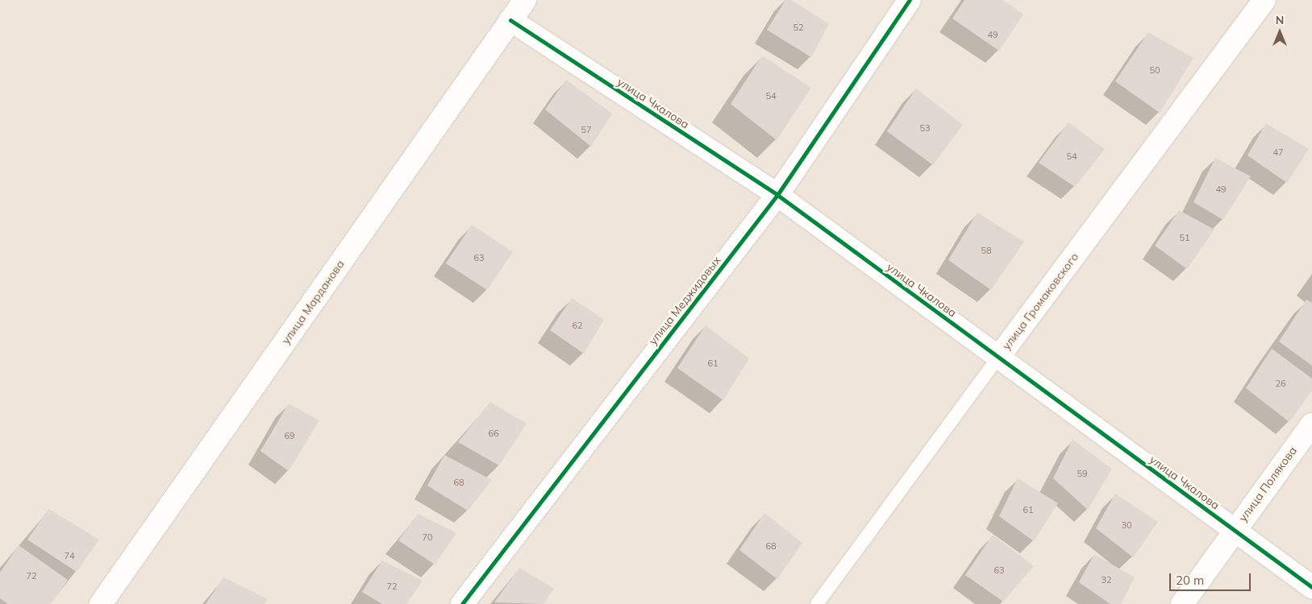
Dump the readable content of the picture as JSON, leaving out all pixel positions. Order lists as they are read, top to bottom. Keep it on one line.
{"streets":{"street":["улица Чкалова","улица Меджидовых","улица Громаковского","улица Марданова","улица Полякова"]},"crossings":[["улица Чкалова","улица Меджидовых"],["улица Чкалова","улица Громаковского"],["улица Чкалова","улица Марданова"],["улица Чкалова","улица Полякова"]],"house_numbers":["52","49","50","54","53","57","47","54","49","51","58","63","62","61","26","66","69","59","68","61","30","70","68","74","63","72","32","72"],"scale_bar":"20 m","north":"top"}
